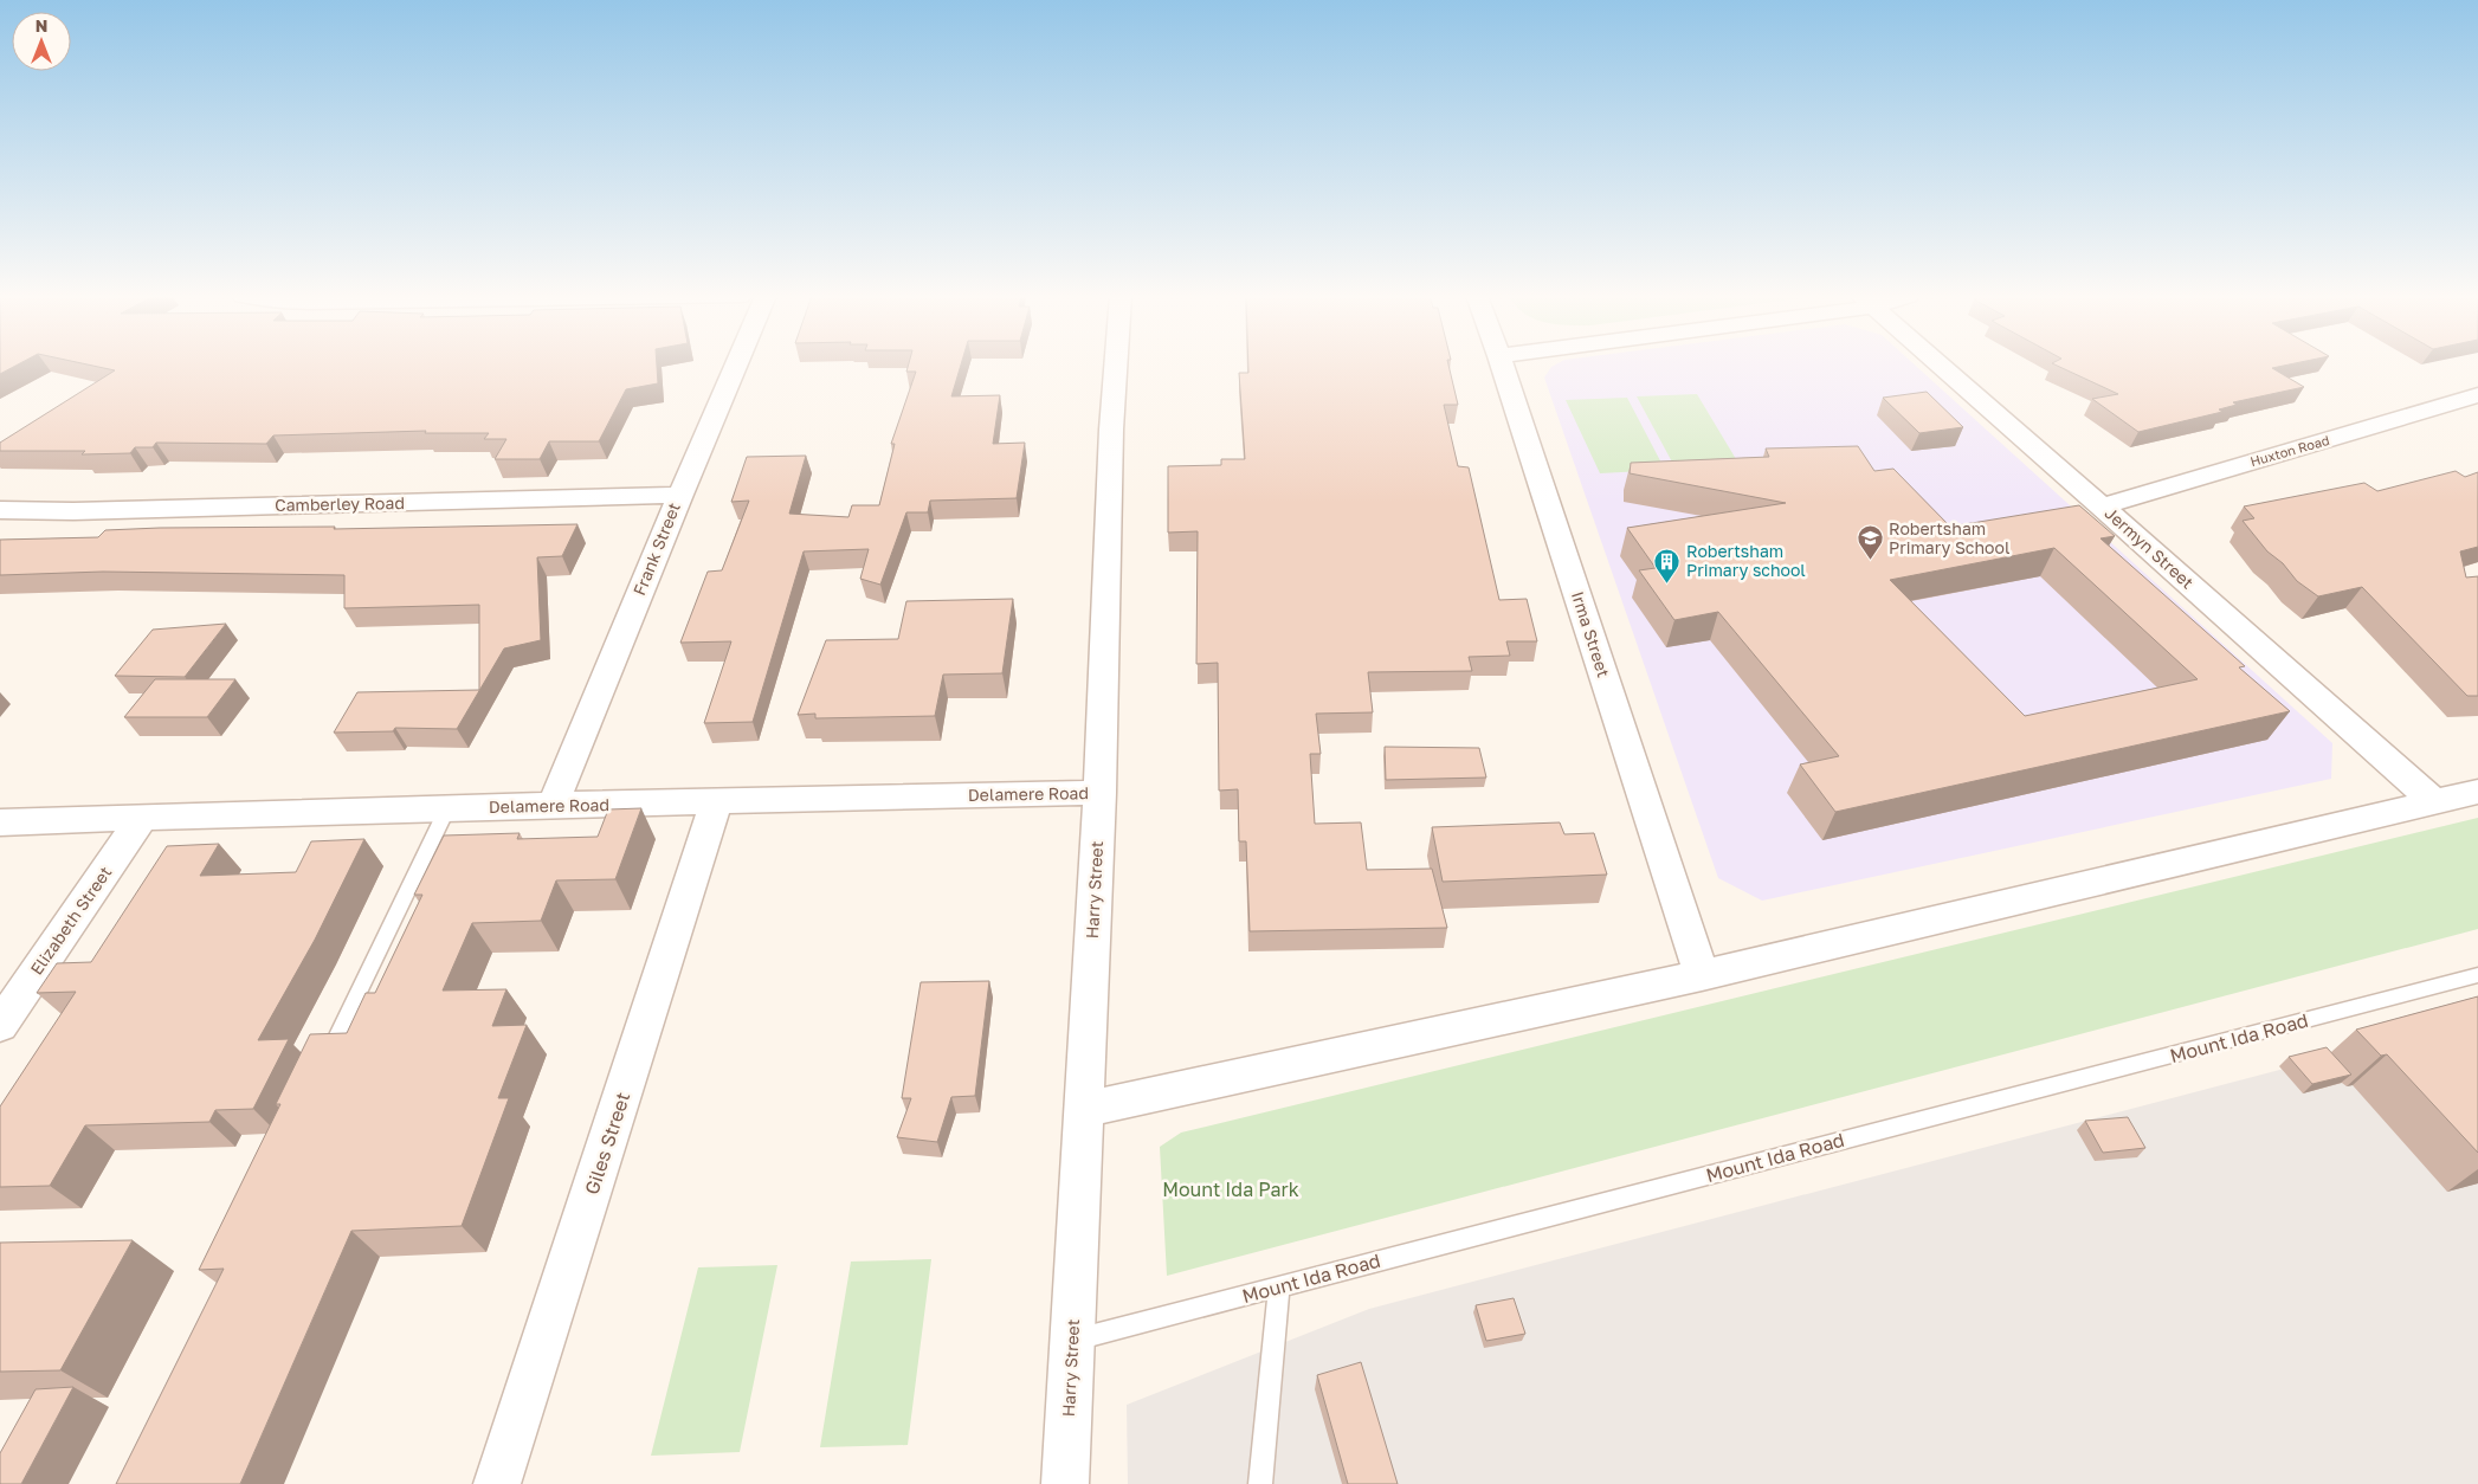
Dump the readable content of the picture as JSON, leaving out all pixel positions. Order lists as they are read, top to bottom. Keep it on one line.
{"streets":{"street":["Huxton Road","Camberley Road","Jermyn Street","Frank Street","Irma Street","Delamere Road","Harry Street","Elizabeth Street","Giles Street"],"lane":["Mount Ida Road"]},"crossings":[["Huxton Road","Jermyn Street"],["Camberley Road","Frank Street"],["Frank Street","Delamere Road"],["Delamere Road","Harry Street"],["Delamere Road","Elizabeth Street"],["Delamere Road","Giles Street"],["Harry Street","Mount Ida Road"]],"parks":["Mount Ida Park"],"places":{"school or university":["Robertsham Primary School"],"building":["Robertsham Primary school"]},"north":"top"}
